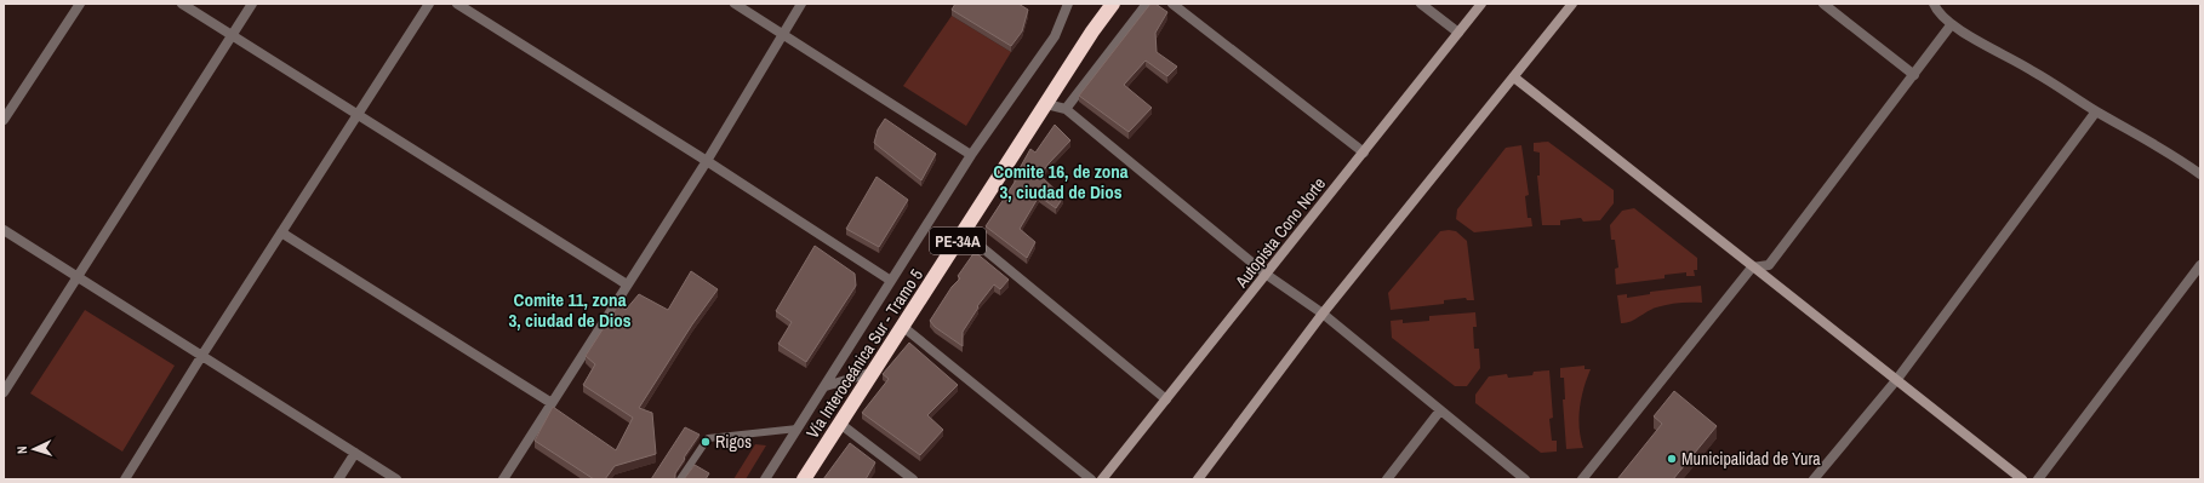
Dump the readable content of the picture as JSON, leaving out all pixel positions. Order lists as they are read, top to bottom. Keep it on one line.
{"streets":{"highway":["PE-34A","Vía Interoceánica Sur - Tramo 5"],"main road":["Autopista Cono Norte"]},"districts":["Comite 16, de zona 3, ciudad de Dios","Comite 11, zona 3, ciudad de Dios"],"places":["Rigos","Municipalidad de Yura"],"north":"left"}
